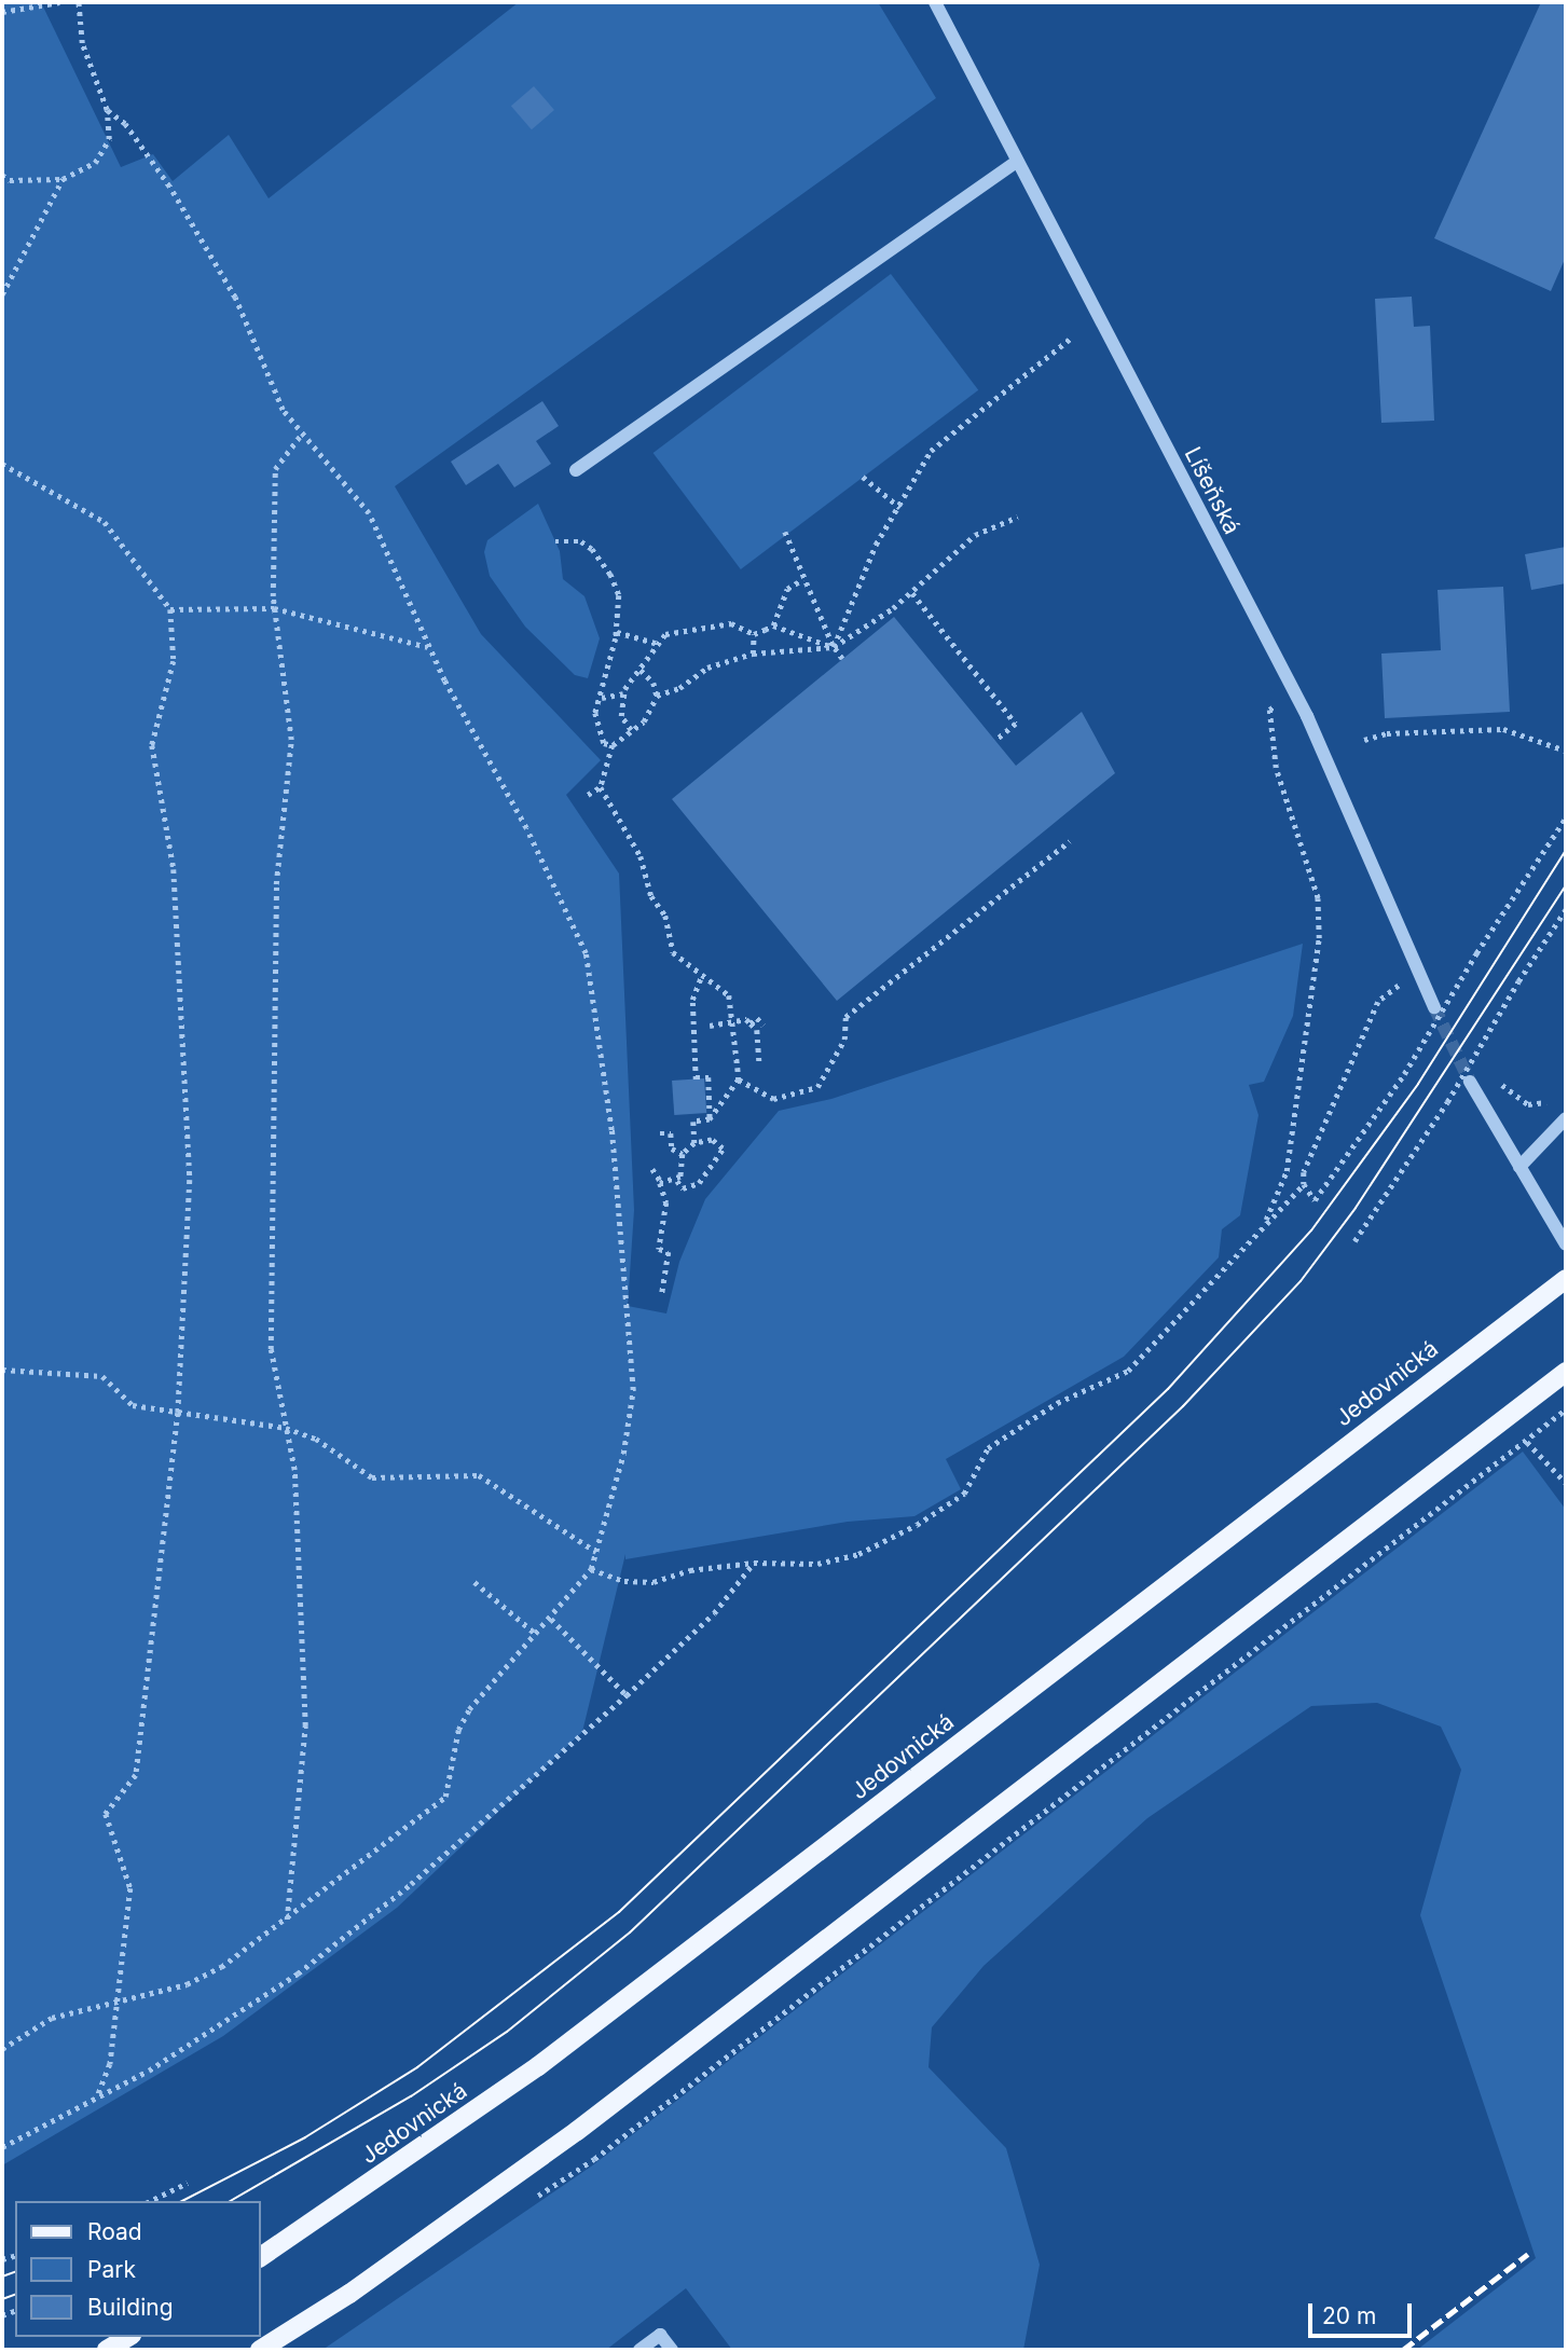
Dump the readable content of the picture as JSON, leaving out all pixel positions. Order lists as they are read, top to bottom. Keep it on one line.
{"streets":{"main road":["Jedovnická"],"street":["Líšeňská"]},"legend":["Road","Park","Building"],"scale_bar":"20 m"}
